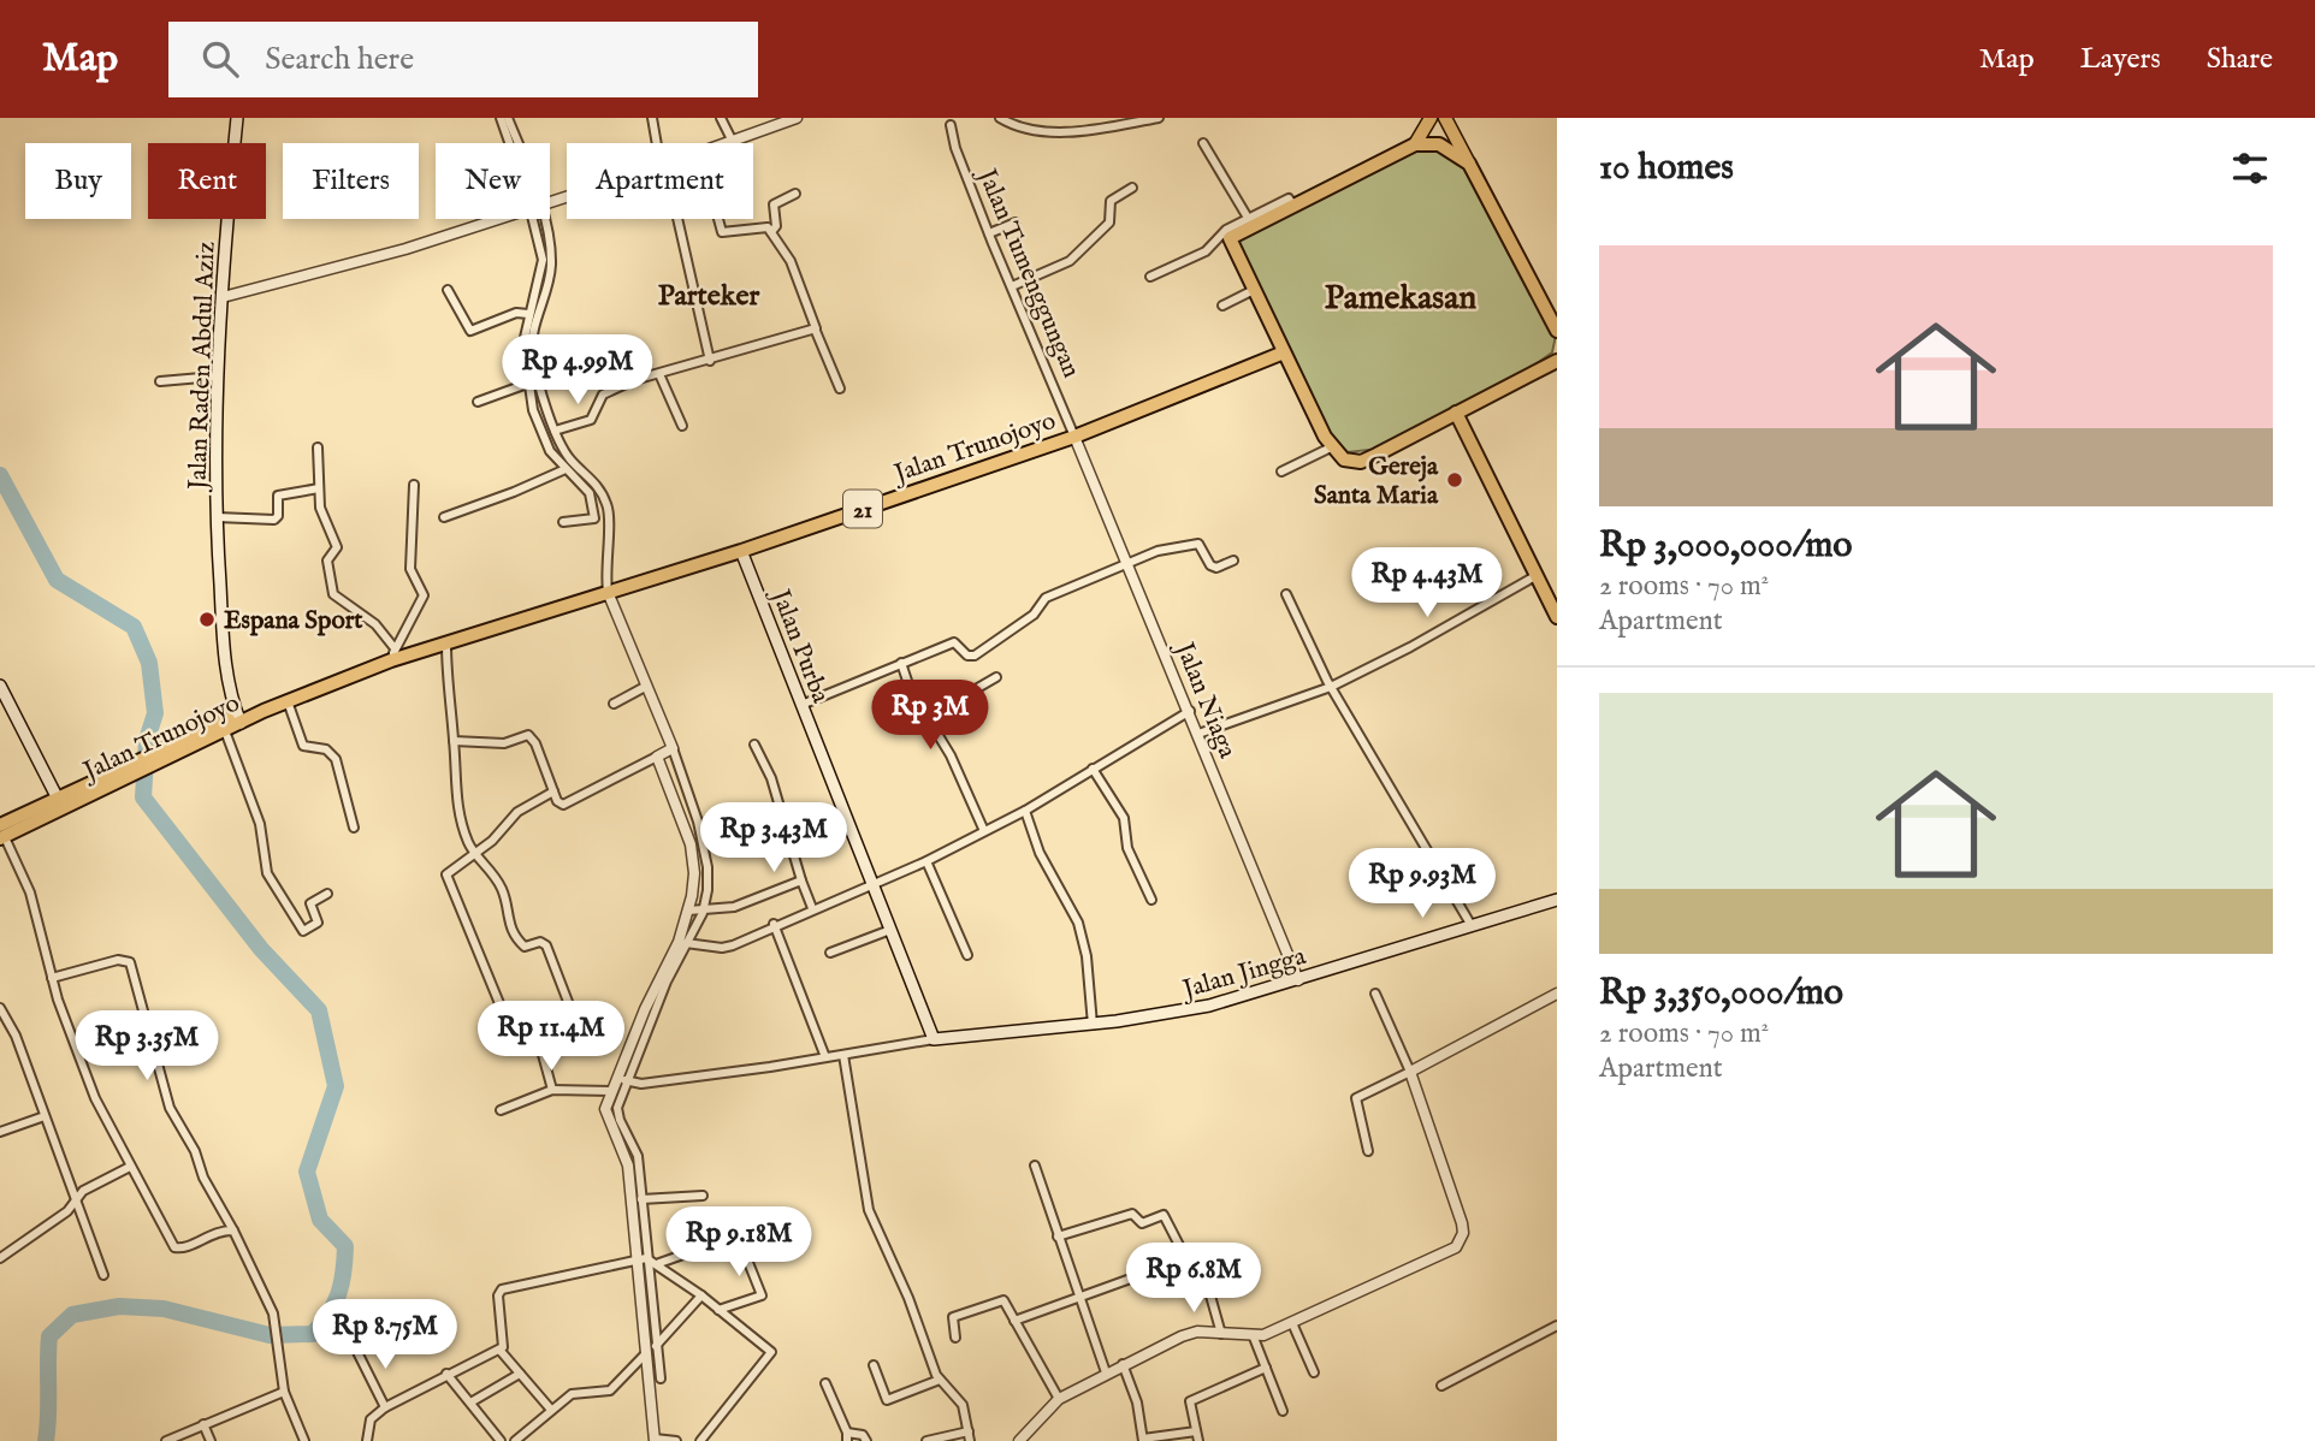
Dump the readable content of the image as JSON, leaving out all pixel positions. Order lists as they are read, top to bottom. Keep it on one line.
{"streets":{"highway":["Jalan Trunojoyo","21"],"main road":["Jalan Raden Abdul Aziz","Jalan Purba","Jalan Jingga"],"street":["Jalan Tumenggungan","Jalan Niaga"]},"crossings":[["Jalan Tumenggungan","Jalan Trunojoyo"],["Jalan Tumenggungan","Jalan Niaga"],["Jalan Raden Abdul Aziz","Jalan Trunojoyo"],["Jalan Trunojoyo","21"],["Jalan Trunojoyo","Jalan Purba"],["Jalan Trunojoyo","Jalan Niaga"],["Jalan Purba","Jalan Jingga"],["Jalan Niaga","Jalan Jingga"]],"districts":["Parteker","Pamekasan"],"places":["Gereja Santa Maria","Espana Sport"],"page":{"header":"Map","search":"Search here","nav":["Map","Layers","Share"],"heading":"10 homes","chip":["Buy","Rent","Filters","New","Apartment"],"list":[{"name":"Rp 3,000,000/mo","note":"2 rooms · 70 m² · Apartment"},{"name":"Rp 3,350,000/mo","note":"2 rooms · 70 m² · Apartment"}],"price":["Rp 4.99M","Rp 4.43M","Rp 3M","Rp 3.43M","Rp 9.93M","Rp 11.4M","Rp 3.35M","Rp 9.18M","Rp 6.8M","Rp 8.75M"]}}
